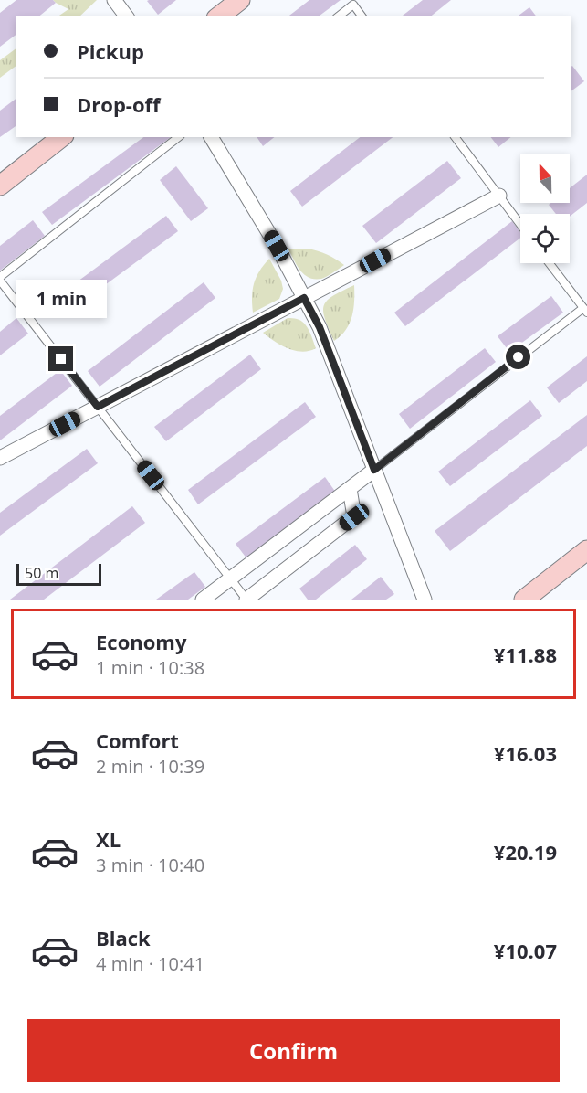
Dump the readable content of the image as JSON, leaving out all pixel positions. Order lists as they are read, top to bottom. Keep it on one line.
{"scale_bar":"50 m","north":"top","page":{"banner":["Pickup","Drop-off"],"bubble":"1 min","scale":"50 m","list":[{"name":"Economy","note":"1 min · 10:38","value":"¥11.88"},{"name":"Comfort","note":"2 min · 10:39","value":"¥16.03"},{"name":"XL","note":"3 min · 10:40","value":"¥20.19"},{"name":"Black","note":"4 min · 10:41","value":"¥10.07"}],"buttons":"Confirm"}}
